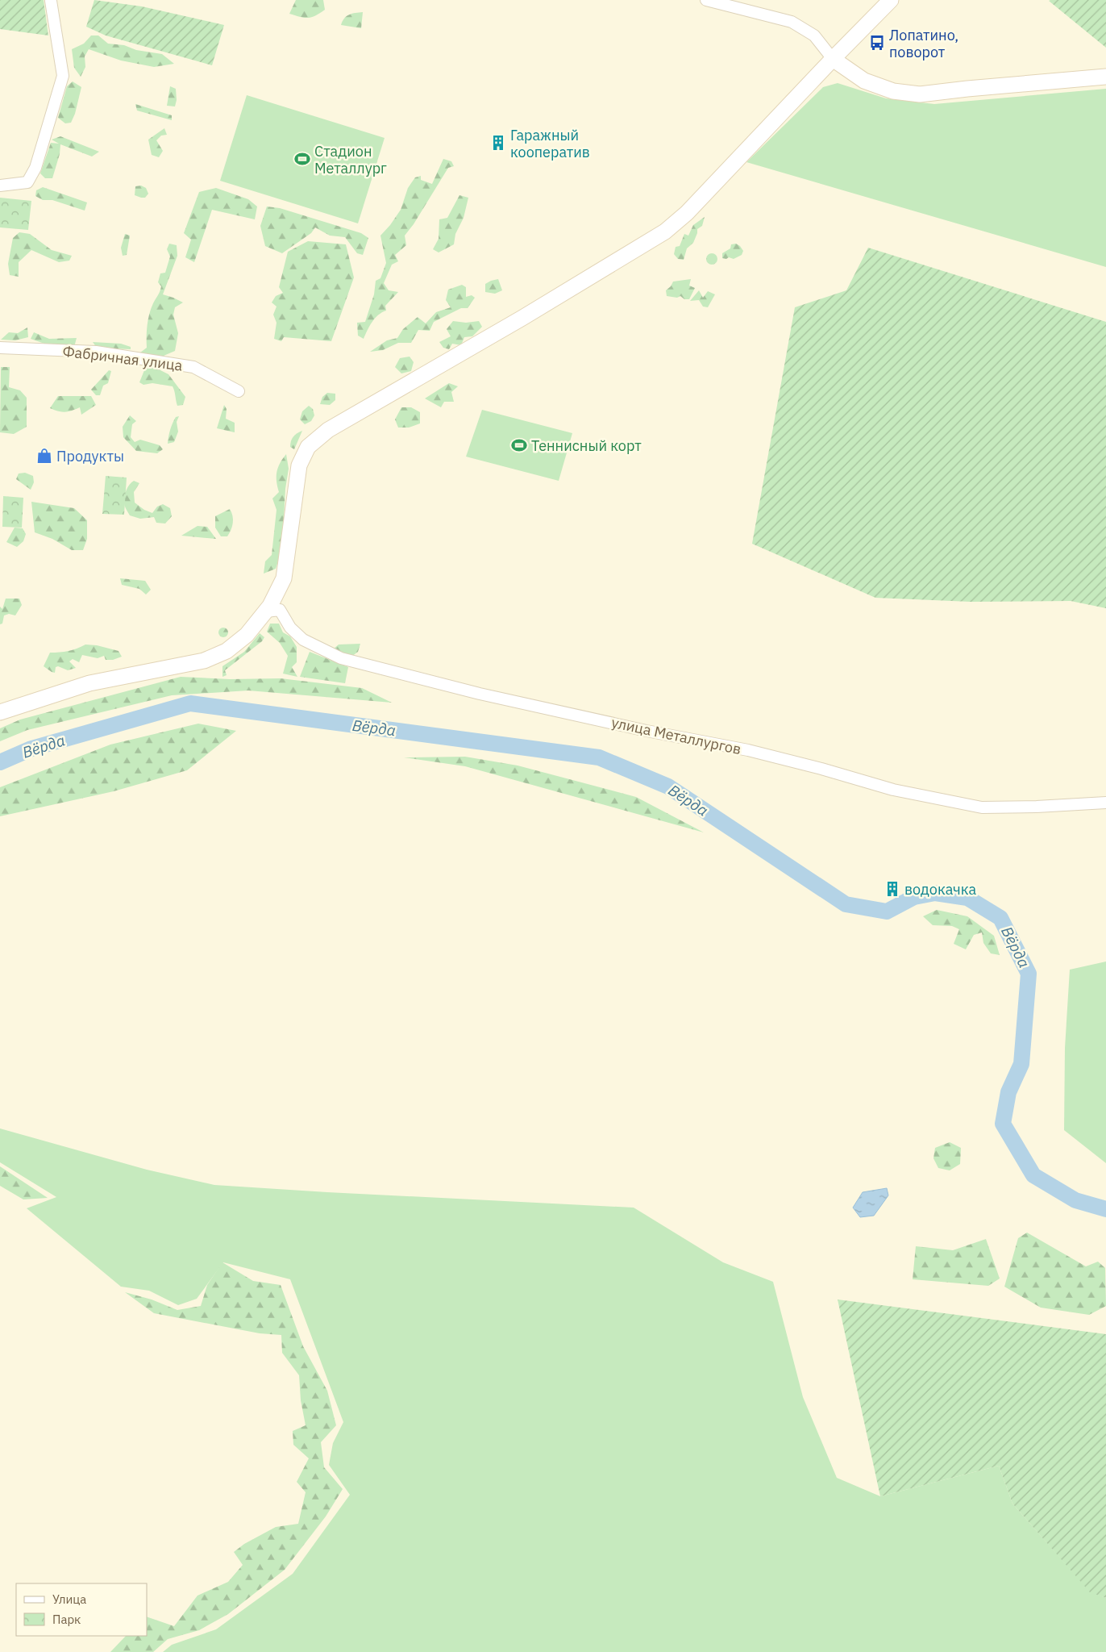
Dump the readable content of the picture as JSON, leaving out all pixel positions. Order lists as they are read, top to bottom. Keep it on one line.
{"streets":{"street":["Фабричная улица","улица Металлургов"]},"water":["Вёрда"],"places":{"bus stop":["Лопатино, поворот"],"building":["Гаражный кооператив","водокачка"],"sports":["Стадион Металлург","Теннисный корт"],"shop":["Продукты"]},"legend":["Улица","Парк"]}
